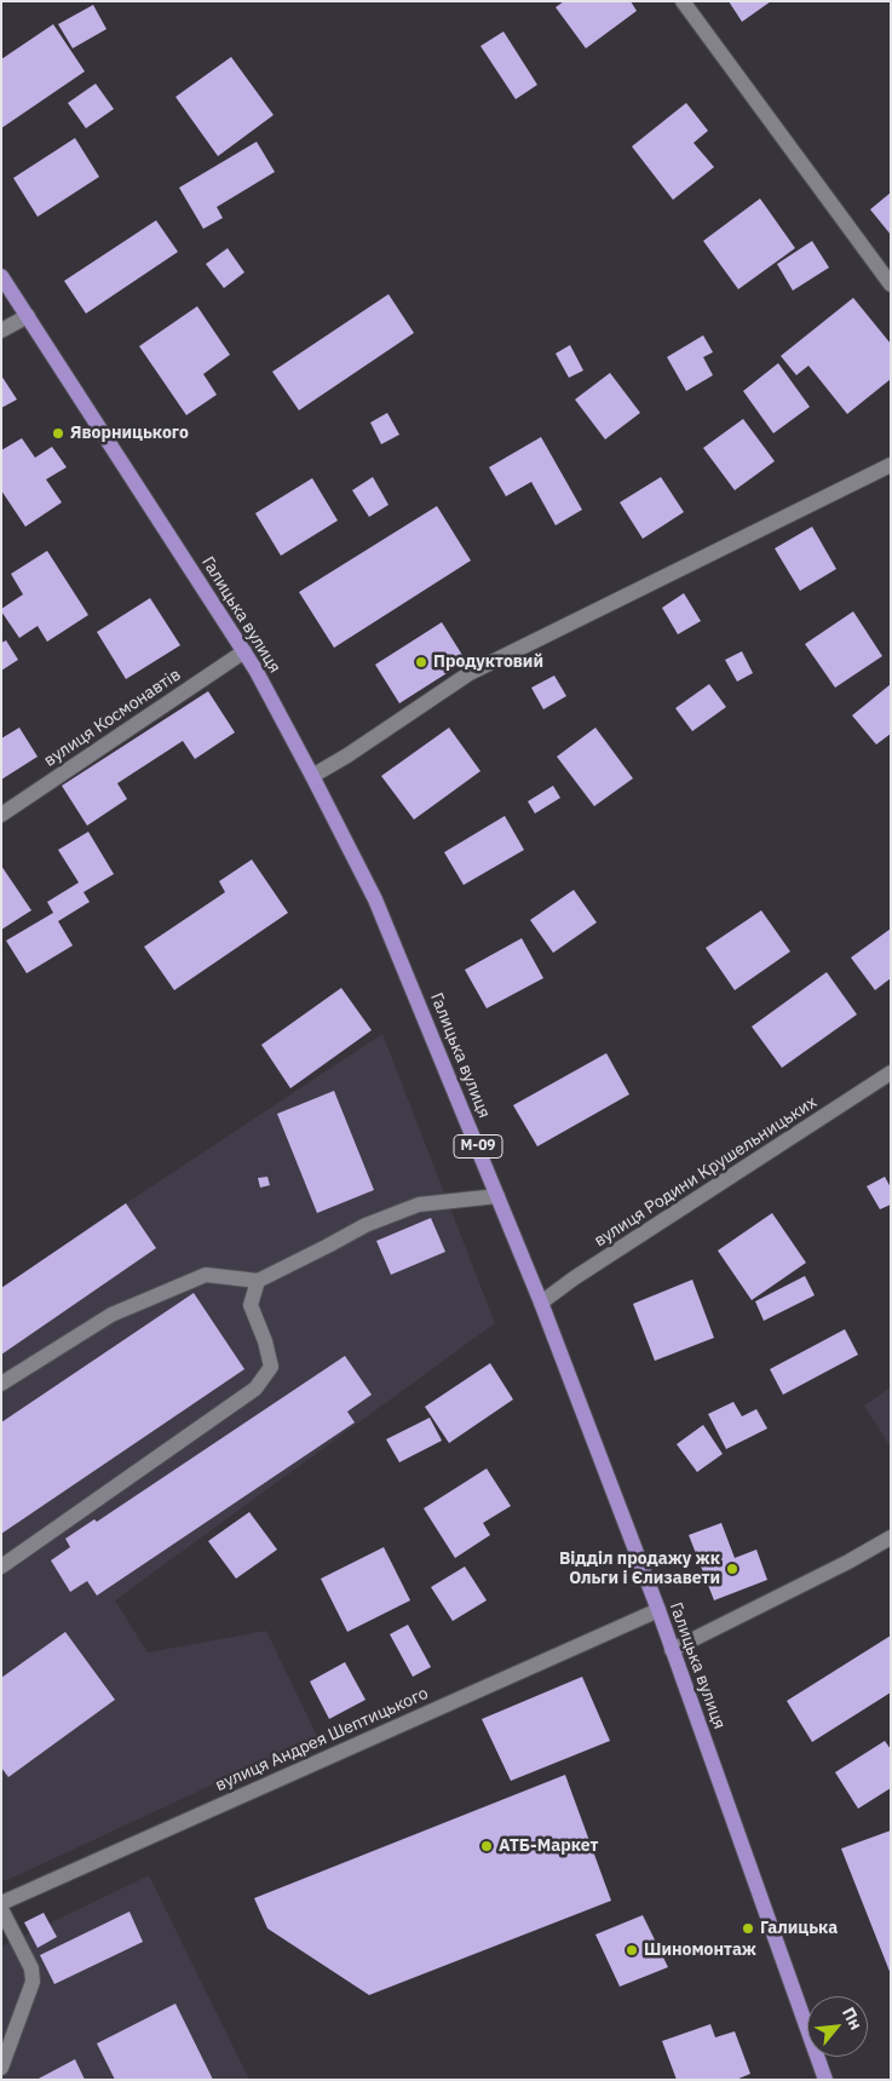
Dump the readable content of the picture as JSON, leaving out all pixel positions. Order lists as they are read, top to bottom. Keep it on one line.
{"streets":{"main road":["Галицька вулиця","М-09"],"street":["вулиця Космонавтів","вулиця Родини Крушельницьких","вулиця Андрея Шептицького"]},"crossings":[["Галицька вулиця","вулиця Космонавтів"],["Галицька вулиця","вулиця Родини Крушельницьких"],["Галицька вулиця","вулиця Андрея Шептицького"]],"places":["Яворницького","Продуктовий","Відділ продажу жк Ольги і Єлизавети","ATБ-Маркет","Галицька","Шиномонтаж"],"north":"top right"}
